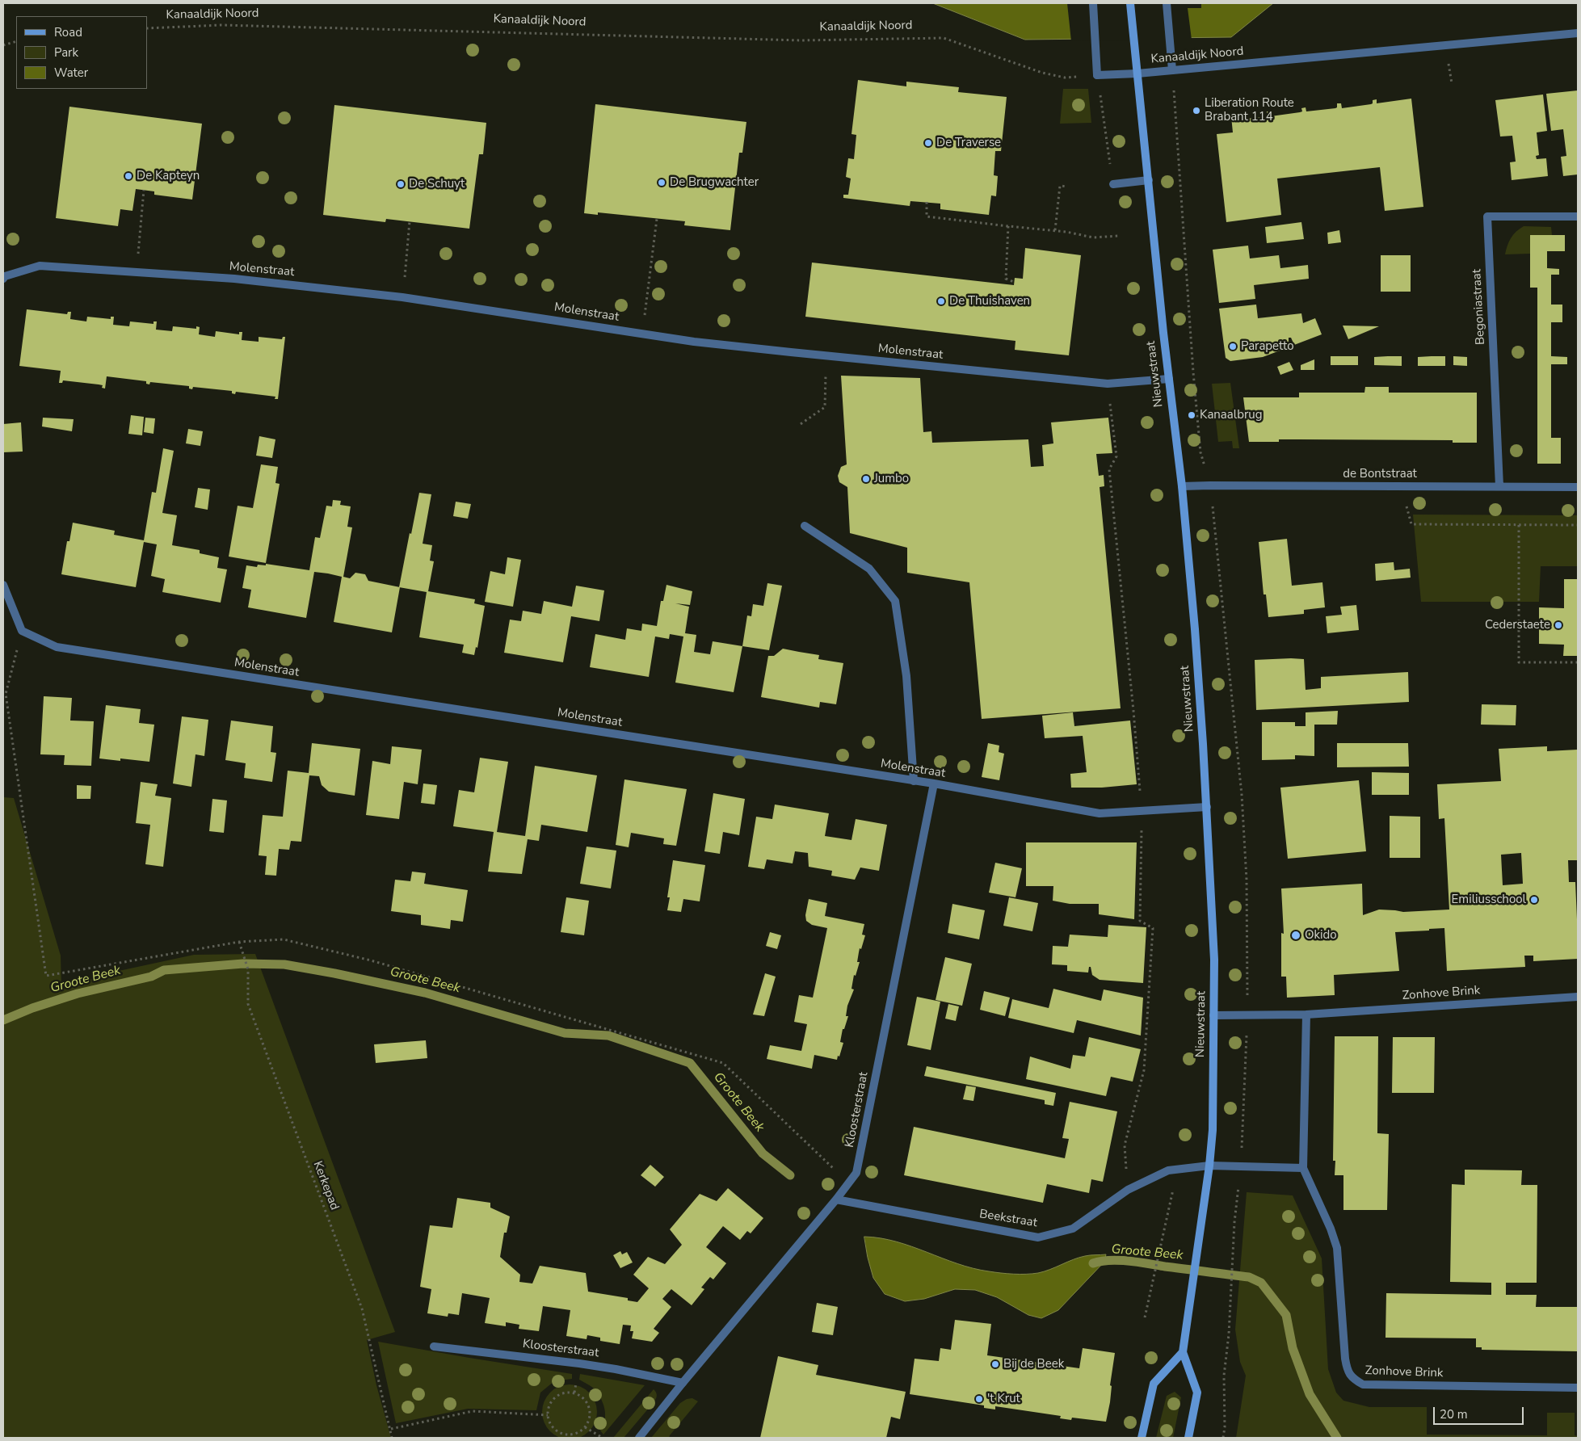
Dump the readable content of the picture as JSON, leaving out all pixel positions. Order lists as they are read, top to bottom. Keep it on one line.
{"streets":{"street":["Kanaaldijk Noord","Molenstraat","Begoniastraat","Nieuwstraat","de Bontstraat","Zonhove Brink","Kloosterstraat","Beekstraat"],"path":["Kerkepad"]},"crossings":[["Kanaaldijk Noord","Nieuwstraat"],["Molenstraat","Nieuwstraat"],["Molenstraat","Kloosterstraat"],["Begoniastraat","de Bontstraat"],["Nieuwstraat","de Bontstraat"],["Nieuwstraat","Zonhove Brink"],["Nieuwstraat","Beekstraat"],["Kloosterstraat","Beekstraat"]],"water":["Groote Beek"],"places":["Liberation Route Brabant 114","De Traverse","De Kapteyn","De Brugwachter","De Schuyt","De Thuishaven","Parapetto","Kanaalbrug","Jumbo","Cederstaete","Emiliusschool","Okido","Bij de Beek","'t Krut"],"legend":["Road","Park","Water"],"scale_bar":"20 m"}
